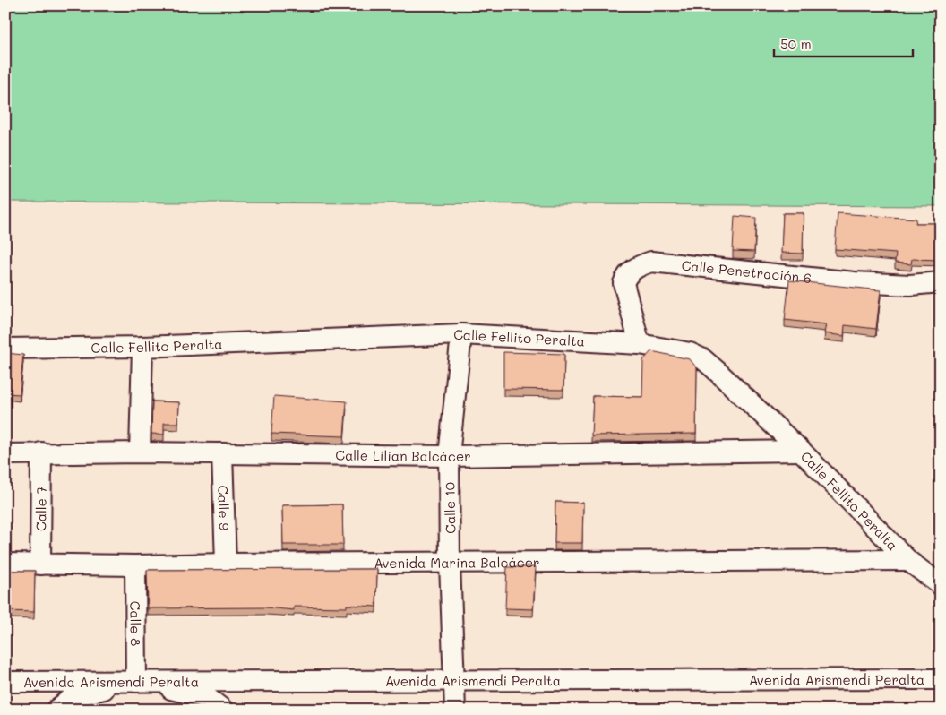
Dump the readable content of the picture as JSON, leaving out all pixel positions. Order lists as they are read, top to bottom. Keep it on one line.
{"streets":{"street":["Calle Penetración 6","Calle Fellito Peralta","Calle Lilian Balcácer","Calle 10","Calle 7","Calle 9","Avenida Marina Balcácer","Calle 8","Avenida Arismendi Peralta"]},"crossings":[["Calle Penetración 6","Calle Fellito Peralta"],["Calle Fellito Peralta","Calle Lilian Balcácer"],["Calle Fellito Peralta","Calle 10"],["Calle Fellito Peralta","Avenida Marina Balcácer"],["Calle Lilian Balcácer","Calle 10"],["Calle Lilian Balcácer","Calle 7"],["Calle Lilian Balcácer","Calle 9"],["Calle 10","Avenida Marina Balcácer"],["Calle 10","Avenida Arismendi Peralta"],["Calle 7","Avenida Marina Balcácer"],["Calle 9","Avenida Marina Balcácer"],["Avenida Marina Balcácer","Calle 8"],["Calle 8","Avenida Arismendi Peralta"]],"scale_bar":"50 m"}
